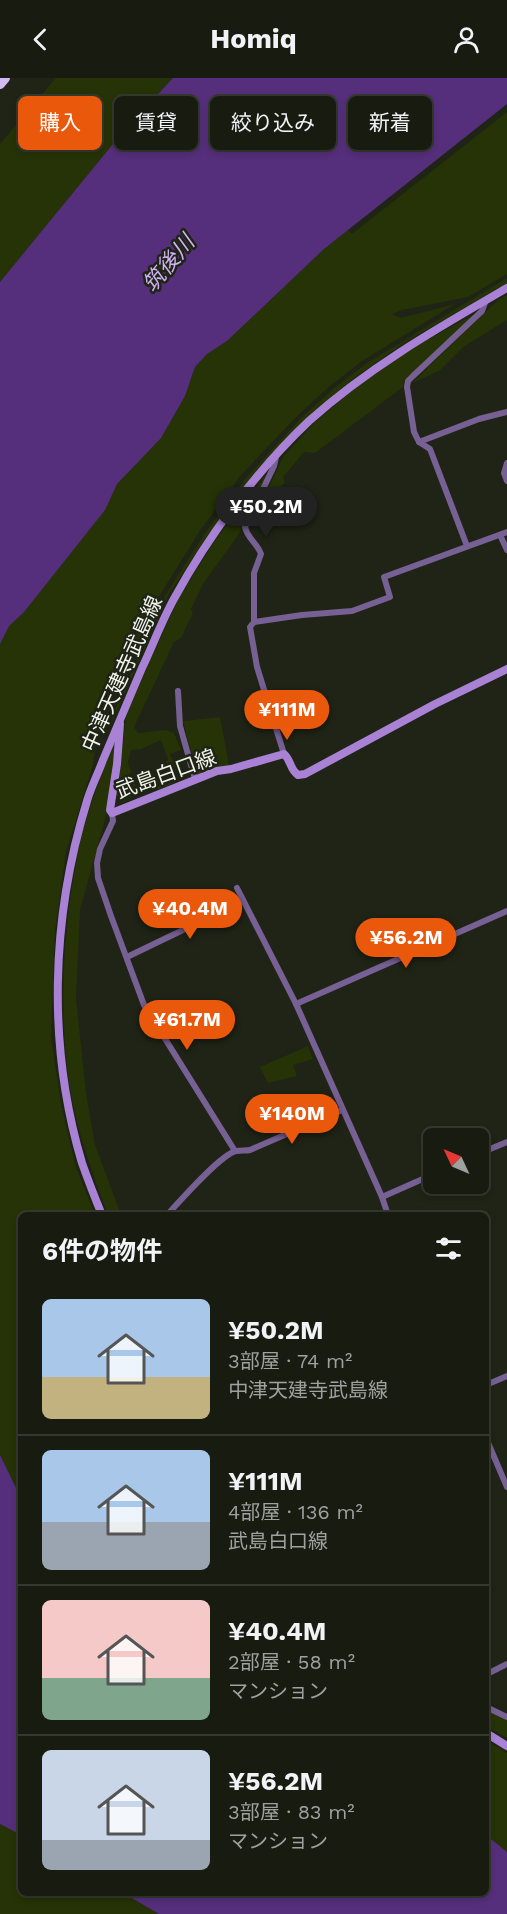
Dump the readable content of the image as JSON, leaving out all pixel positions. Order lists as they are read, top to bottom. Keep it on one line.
{"streets":{"main road":["中津天建寺武島線","武島白口線"]},"crossings":[["中津天建寺武島線","武島白口線"]],"water":["筑後川"],"north":"top left","page":{"header":"Homiq","chip":["購入","賃貸","絞り込み","新着"],"price":["¥50.2M","¥111M","¥40.4M","¥56.2M","¥61.7M","¥140M"],"heading":"6件の物件","list":[{"name":"¥50.2M","note":"3部屋 · 74 m² · 中津天建寺武島線"},{"name":"¥111M","note":"4部屋 · 136 m² · 武島白口線"},{"name":"¥40.4M","note":"2部屋 · 58 m² · マンション"},{"name":"¥56.2M","note":"3部屋 · 83 m² · マンション"}]}}
